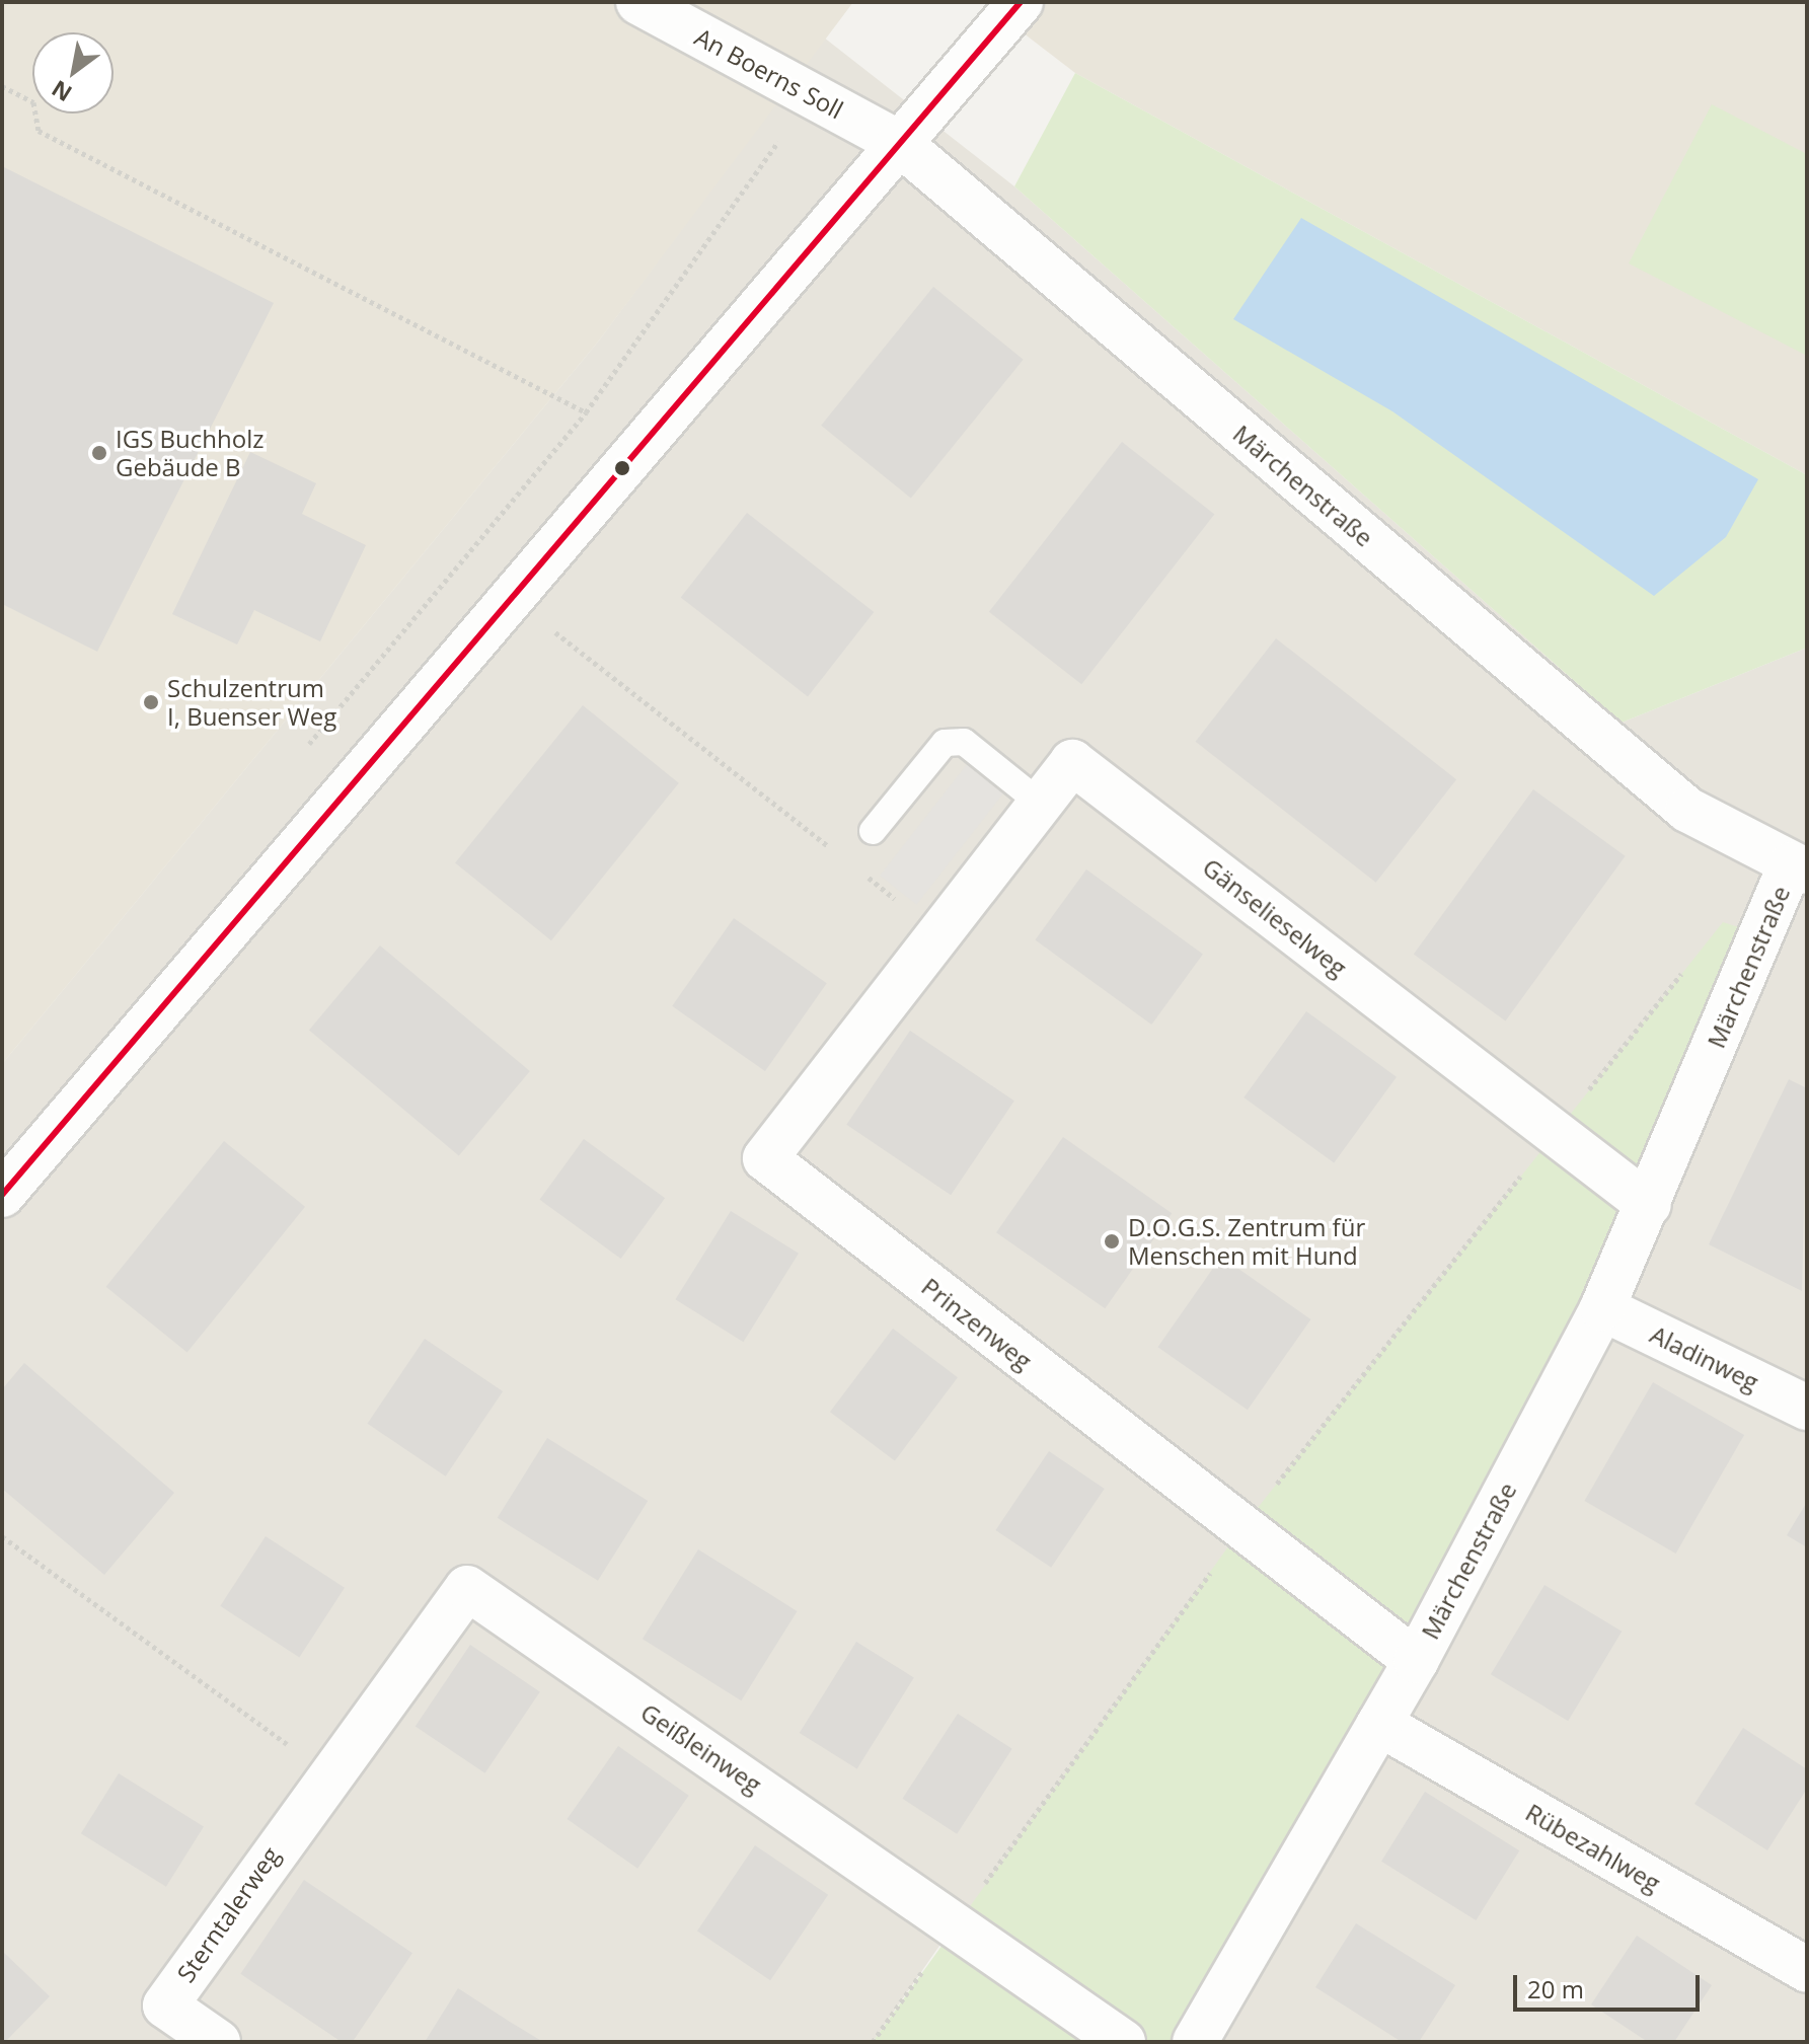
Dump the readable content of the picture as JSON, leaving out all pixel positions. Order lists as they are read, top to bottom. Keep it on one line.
{"streets":{"street":["An Boerns Soll","Märchenstraße","Gänselieselweg","Prinzenweg","Aladinweg","Geißleinweg","Rübezahlweg","Sterntalerweg"]},"crossings":[["An Boerns Soll","Märchenstraße"],["Märchenstraße","Gänselieselweg"],["Märchenstraße","Prinzenweg"],["Märchenstraße","Aladinweg"],["Märchenstraße","Rübezahlweg"],["Gänselieselweg","Prinzenweg"],["Geißleinweg","Sterntalerweg"]],"places":["IGS Buchholz Gebäude B","Schulzentrum I, Buenser Weg","D.O.G.S. Zentrum für Menschen mit Hund"],"scale_bar":"20 m","north":"bottom left"}
